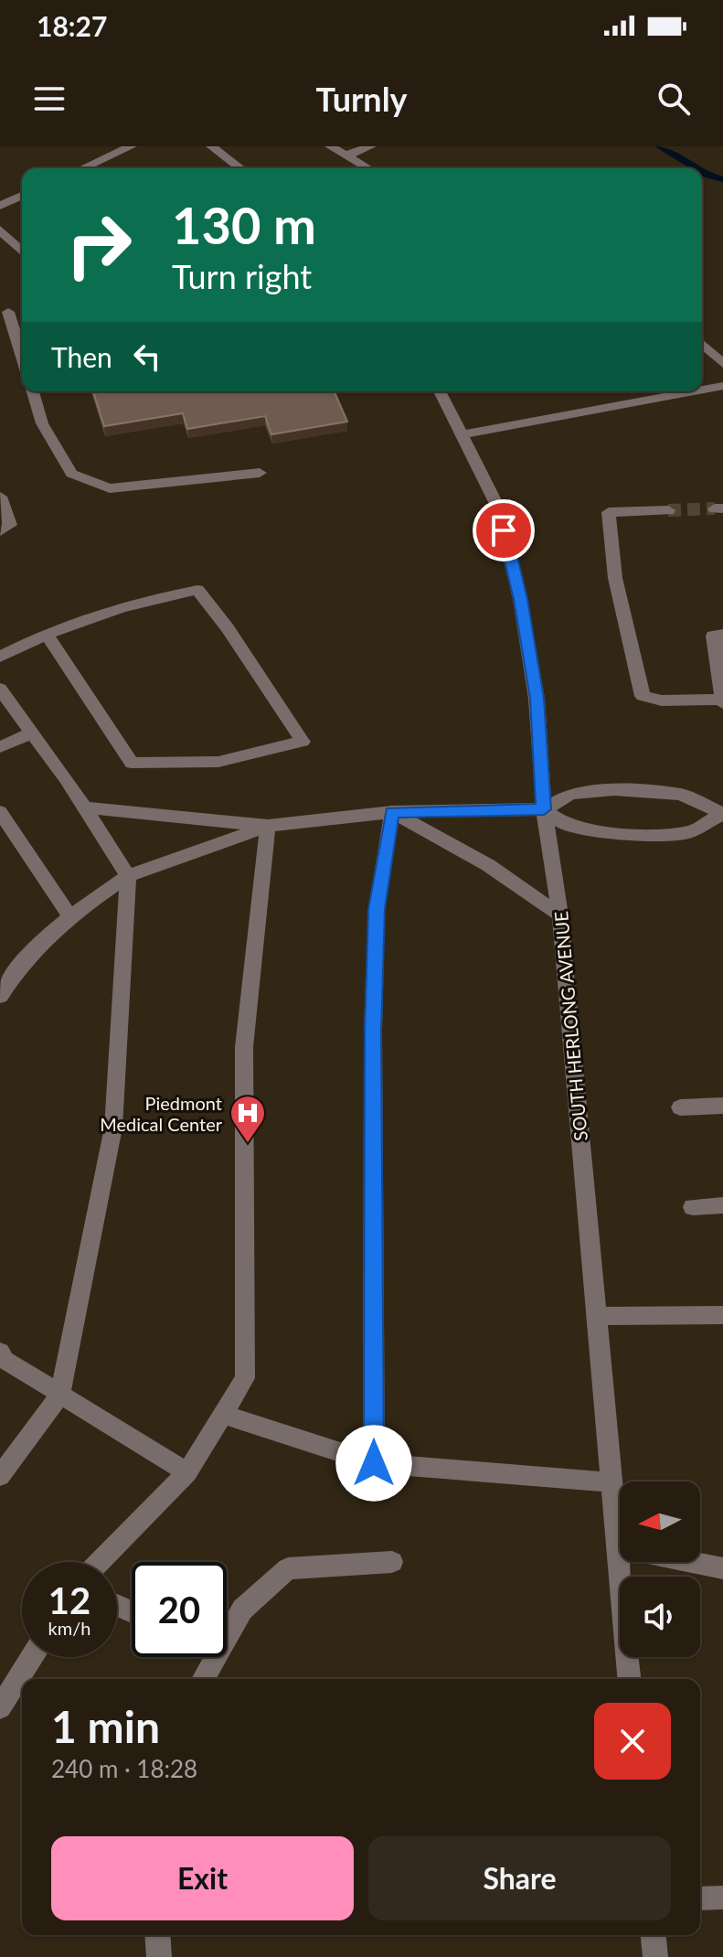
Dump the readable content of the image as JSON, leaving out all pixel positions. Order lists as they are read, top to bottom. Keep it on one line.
{"streets":{"street":["SOUTH HERLONG AVENUE"]},"places":{"hospital":["Piedmont Medical Center"]},"north":"left","page":{"status":"18:27","header":"Turnly","turn":["130 m","Turn right"],"then":"Then","speed":"12 km/h","limit":"20","heading":["1 min","240 m · 18:28"],"buttons":["Exit","Share"]}}
